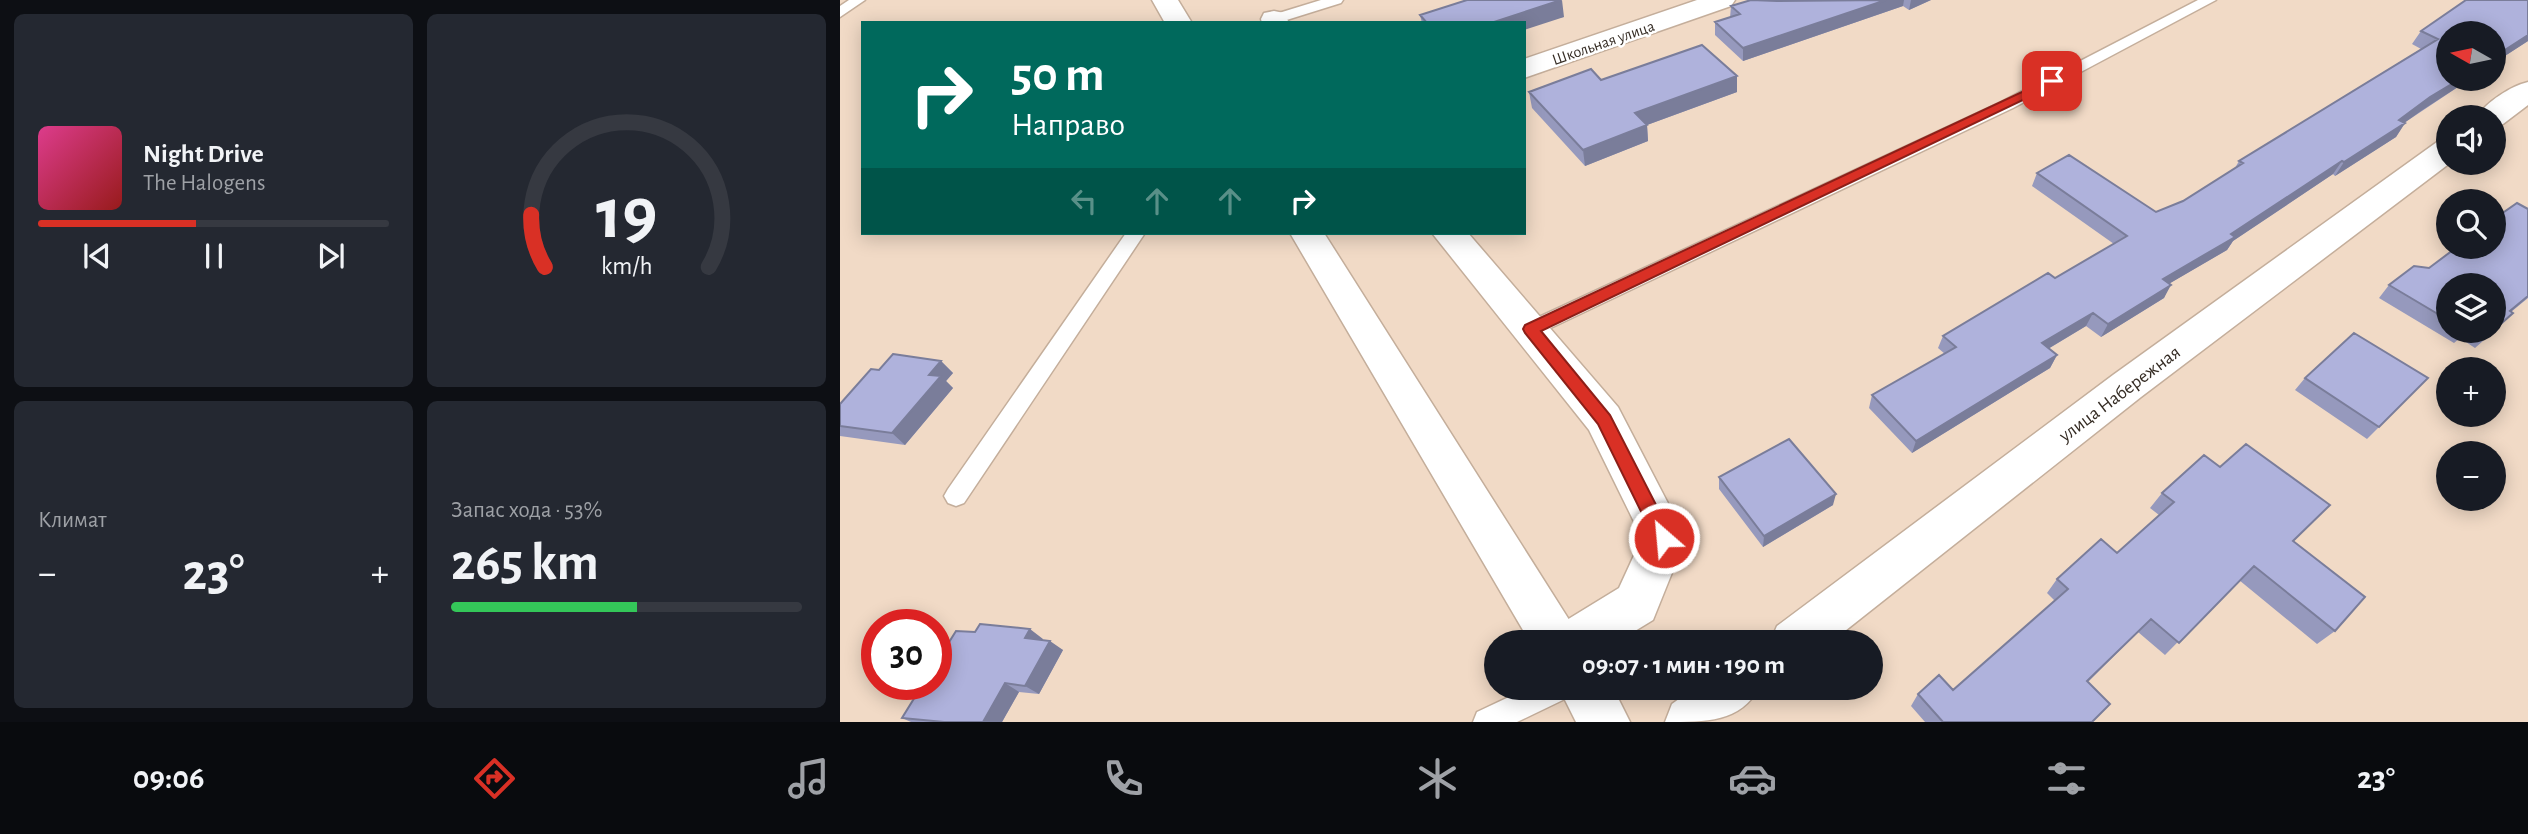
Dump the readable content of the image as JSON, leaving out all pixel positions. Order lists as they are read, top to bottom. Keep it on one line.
{"streets":{"street":["Школьная улица","улица Набережная"]},"north":"left","page":{"map_buttons":["+","−"],"turn":["50 m","Направо"],"song":["Night Drive","The Halogens"],"tile":["Климат",["Запас хода · 53%","265 km"]],"heat":["−","23°","+"],"limit":"30","trip":"09:07 · 1 мин · 190 m","tabs":["09:06","23°"],"gauge":["19","km/h"]}}
